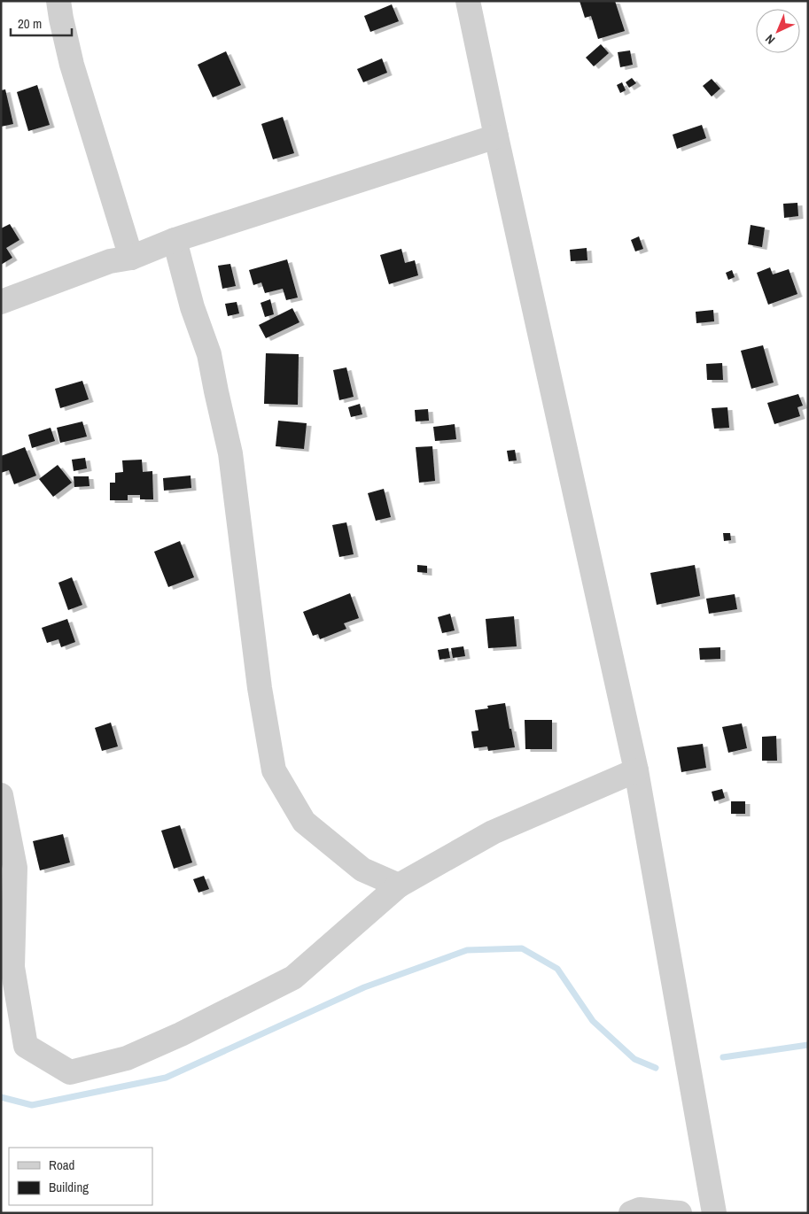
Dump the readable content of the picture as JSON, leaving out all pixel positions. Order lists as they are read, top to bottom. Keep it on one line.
{"legend":["Road","Building"],"scale_bar":"20 m","north":"bottom left"}
